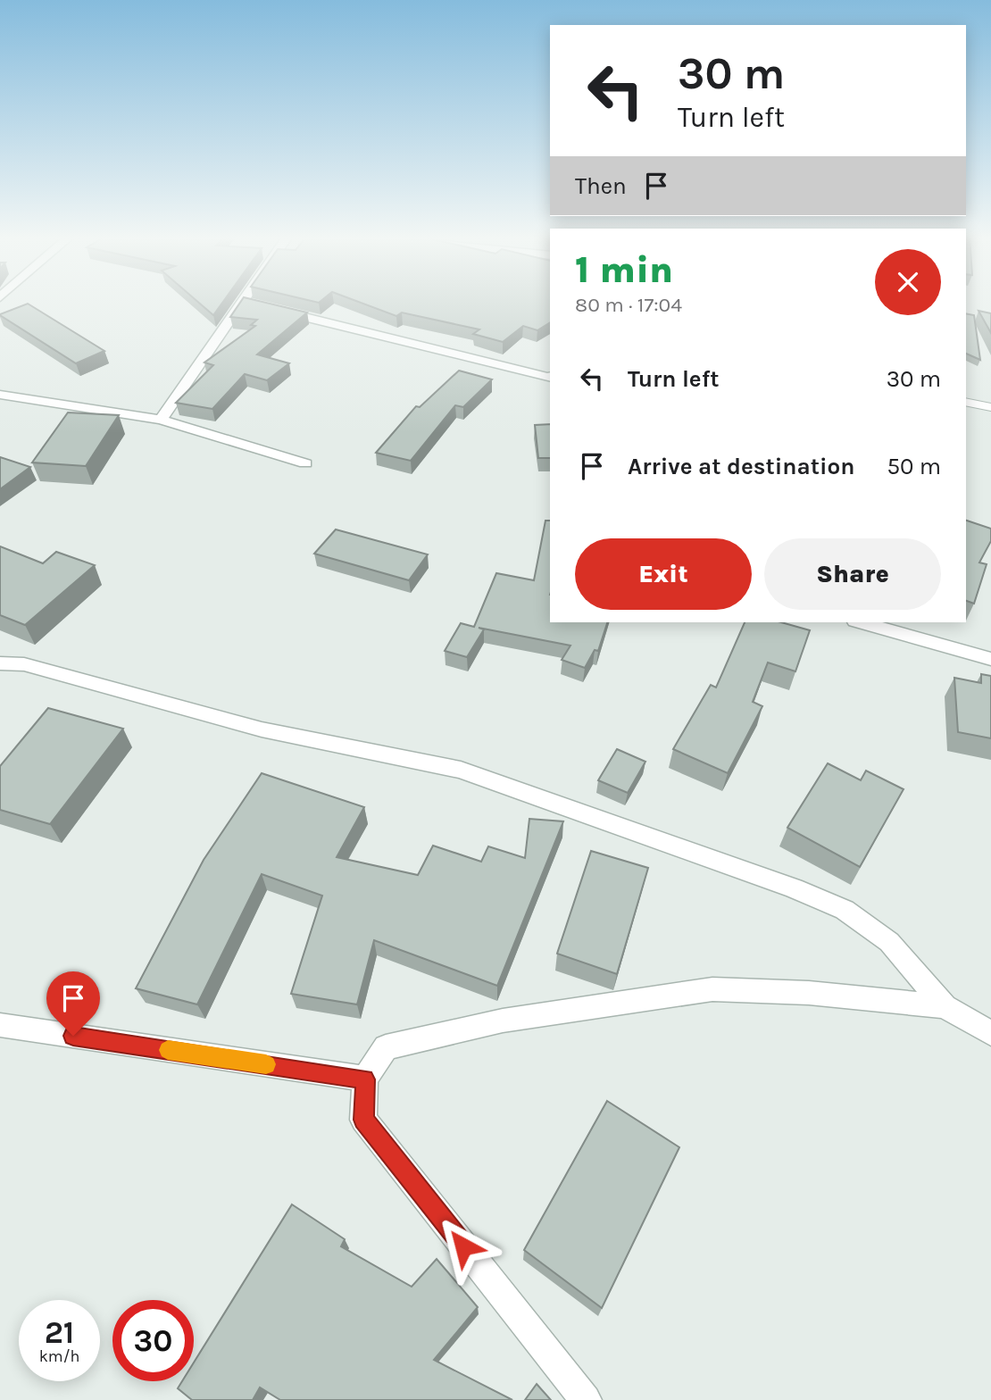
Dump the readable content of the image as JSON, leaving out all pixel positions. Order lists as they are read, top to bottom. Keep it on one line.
{"page":{"turn":["30 m","Turn left"],"then":"Then","heading":["1 min","80 m · 17:04"],"list":[{"name":"Turn left","value":"30 m"},{"name":"Arrive at destination","value":"50 m"}],"buttons":["Exit","Share"],"speed":"21 km/h","limit":"30"}}
